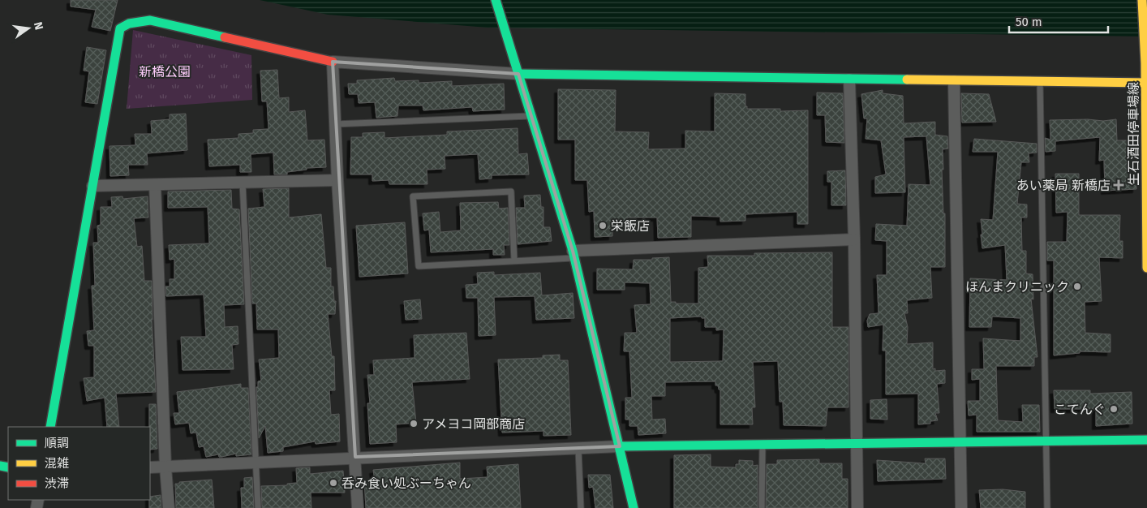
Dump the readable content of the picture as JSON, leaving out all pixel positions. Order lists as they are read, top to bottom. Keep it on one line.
{"streets":{"street":["生石酒田停車場線"]},"parks":["新橋公園"],"places":{"health":["あい薬局 新橋店"],"other":["栄飯店","ほんまクリニック","こてんぐ","アメヨコ岡部商店","呑み食い処ぶーちゃん"]},"legend":["順調","混雑","渋滞"],"scale_bar":"50 m","north":"right"}
